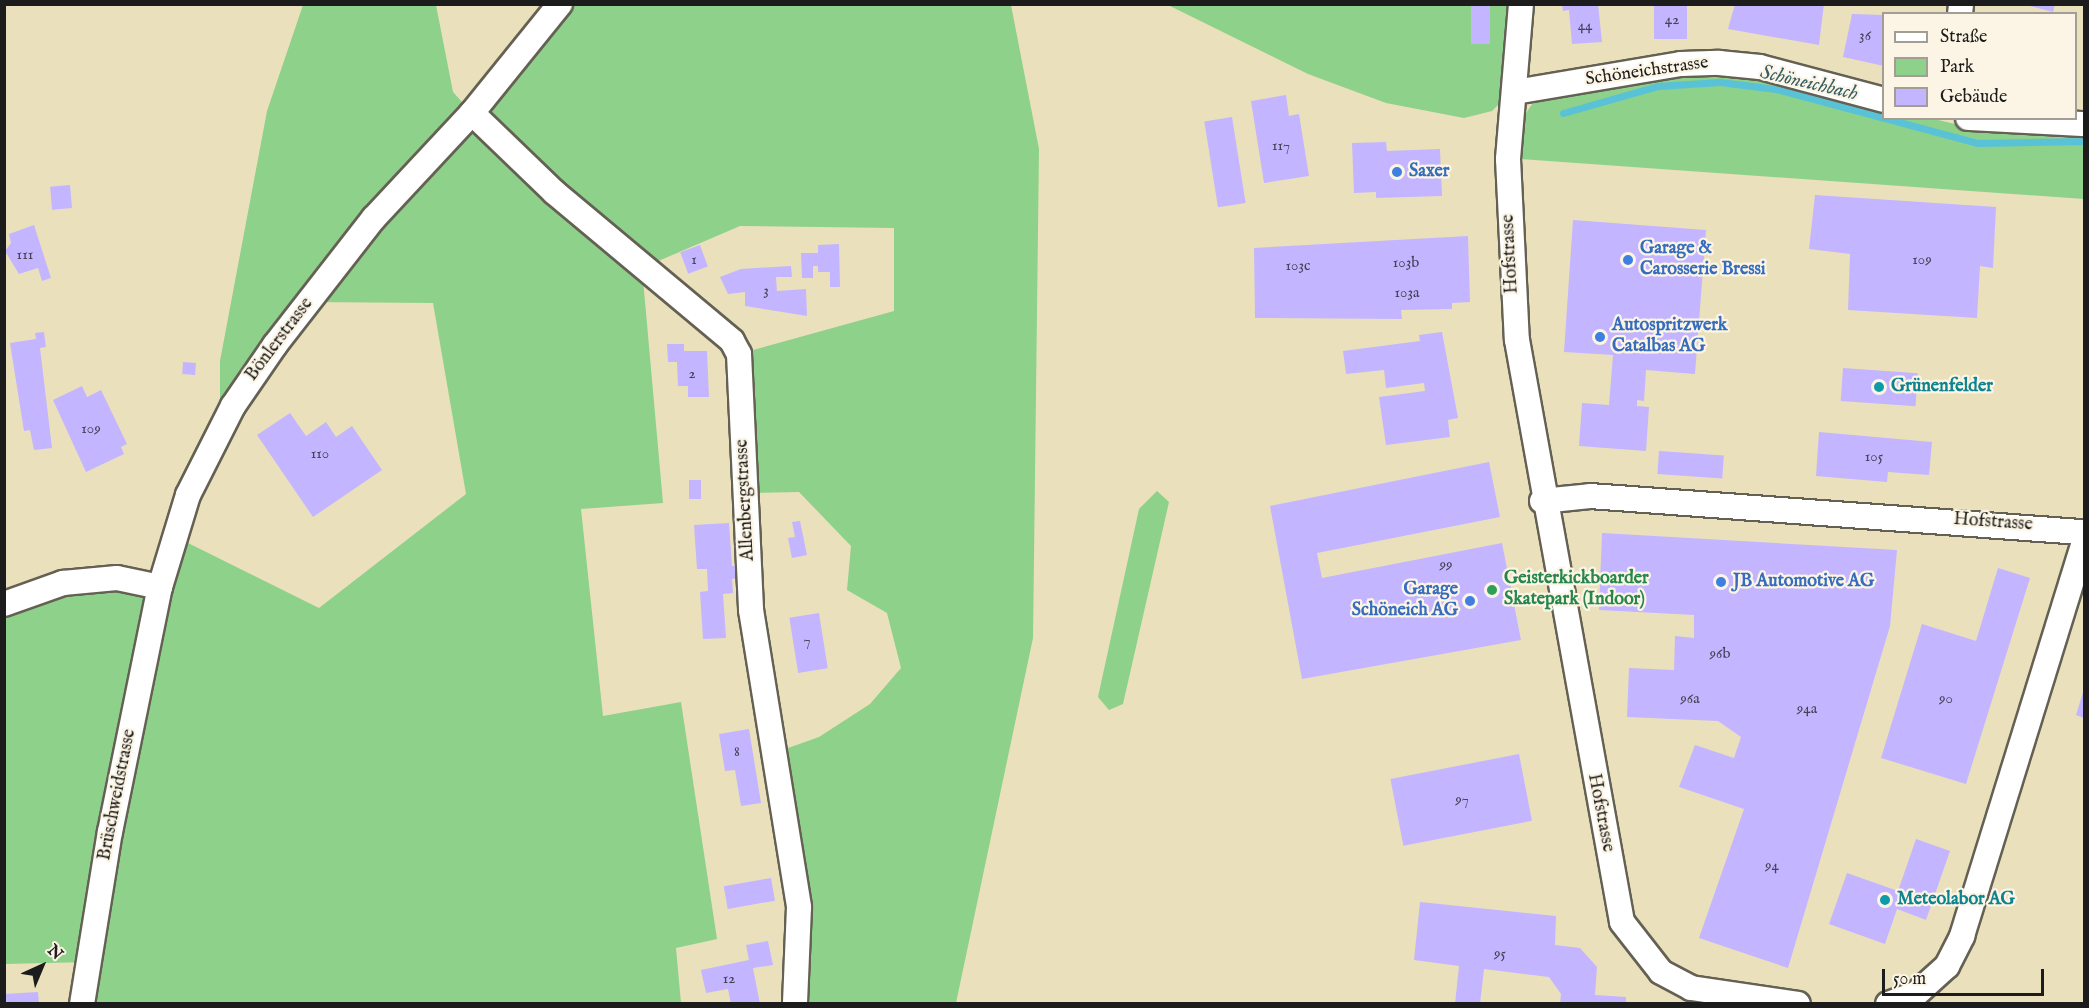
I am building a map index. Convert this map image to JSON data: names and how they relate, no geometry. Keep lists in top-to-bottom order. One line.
{"streets":{"street":["Schöneichstrasse","Hofstrasse","Bönlerstrasse","Allenbergstrasse","Brüschweidstrasse"]},"crossings":[["Schöneichstrasse","Hofstrasse"],["Bönlerstrasse","Allenbergstrasse"],["Bönlerstrasse","Brüschweidstrasse"]],"water":["Schöneichbach"],"places":["Saxer","Garage & Carosserie Bressi","Autospritzwerk Catalbas AG","Grünenfelder","JB Automotive AG","Geisterkickboarder Skatepark (Indoor)","Garage Schöneich AG","Meteolabor AG"],"house_numbers":["42","44","36","117","111","1","109","103b","103c","3","103a","2","109","110","105","99","7","96b","96a","90","94a","8","97","94","95","12"],"legend":["Straße","Park","Gebäude"],"scale_bar":"50 m","north":"top right"}
